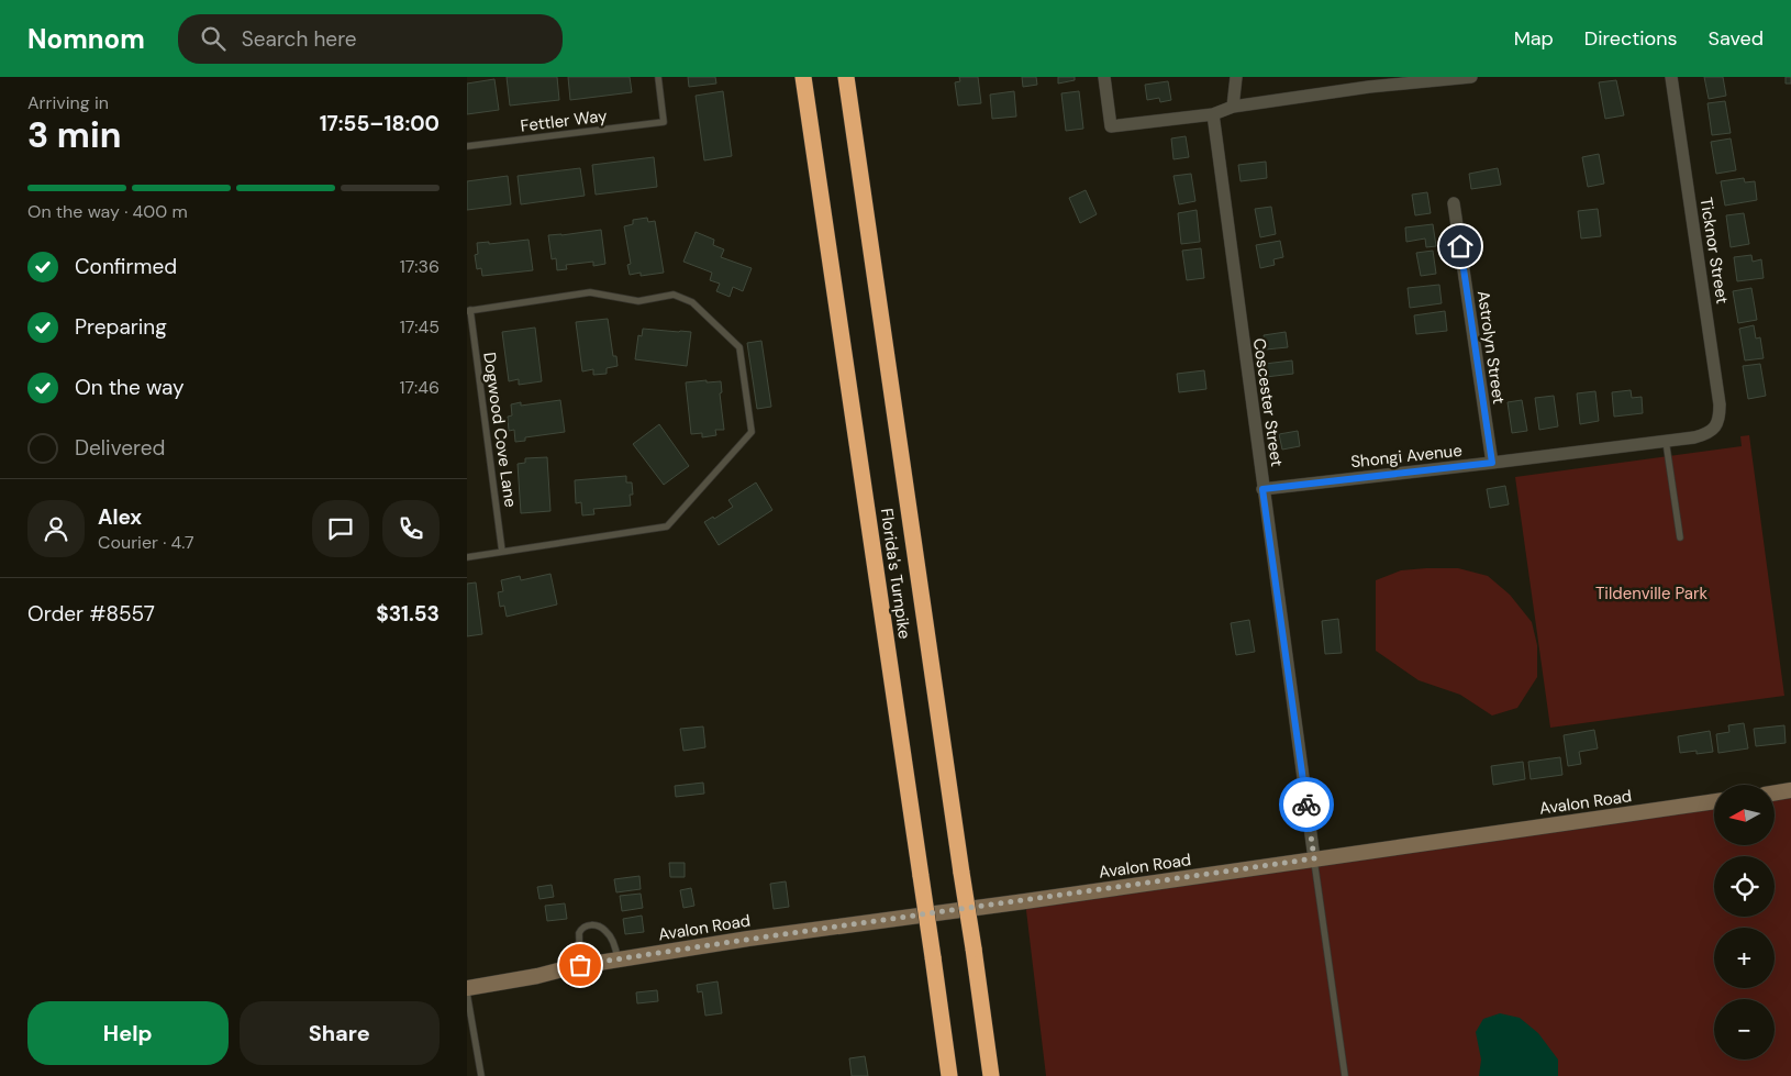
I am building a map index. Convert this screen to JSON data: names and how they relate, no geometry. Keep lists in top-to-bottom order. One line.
{"streets":{"highway":["Florida's Turnpike"],"main road":["Avalon Road"],"street":["Ticknor Street","Astrolyn Street","Coscester Street","Shongi Avenue"],"lane":["Fettler Way","Dogwood Cove Lane"]},"crossings":[["Ticknor Street","Shongi Avenue"],["Astrolyn Street","Shongi Avenue"],["Coscester Street","Shongi Avenue"],["Coscester Street","Avalon Road"]],"parks":["Tildenville Park"],"north":"left","page":{"header":"Nomnom","search":"Search here","nav":["Map","Directions","Saved"],"heading":["3 min","Arriving in","17:55–18:00"],"panel":["Alex","Courier · 4.7","Order #8557","$31.53"],"bar":"On the way · 400 m","list":[["Confirmed","17:36"],["Preparing","17:45"],["On the way","17:46"],"Delivered"],"map_buttons":["+","−"],"buttons":["Help","Share"]}}
